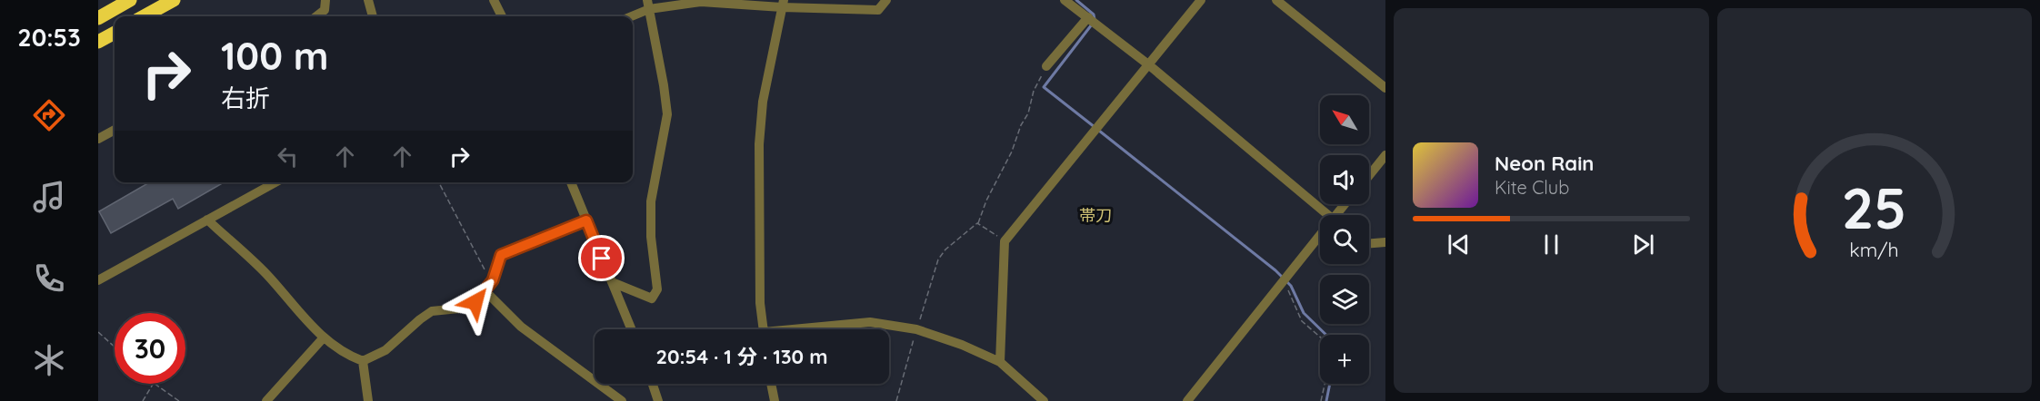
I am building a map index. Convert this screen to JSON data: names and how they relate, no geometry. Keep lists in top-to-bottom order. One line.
{"districts":["帯刀"],"north":"top left","page":{"tabs":"20:53","turn":["100 m","右折"],"map_buttons":"+","song":["Neon Rain","Kite Club"],"limit":"30","trip":"20:54 · 1 分 · 130 m","gauge":["25","km/h"]}}
